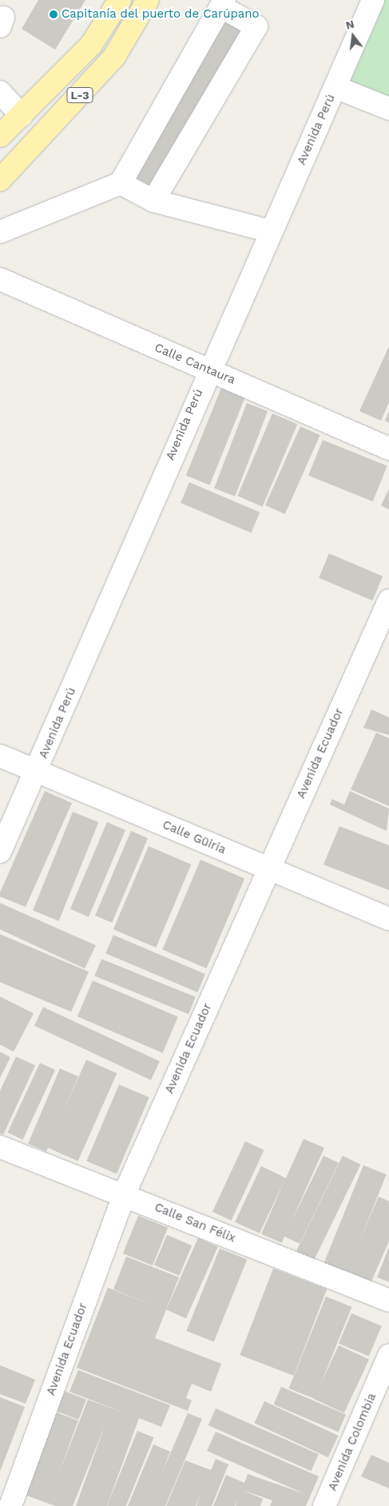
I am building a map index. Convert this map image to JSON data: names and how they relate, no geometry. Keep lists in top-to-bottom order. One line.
{"streets":{"main road":["L-3"],"street":["Avenida Perú","Calle Cantaura","Avenida Ecuador","Calle Güiria","Calle San Félix","Avenida Colombia"]},"crossings":[["Avenida Perú","Calle Cantaura"],["Avenida Perú","Calle Güiria"],["Avenida Ecuador","Calle Güiria"],["Avenida Ecuador","Calle San Félix"]],"places":["Capitanía del puerto de Carúpano"],"north":"top"}
